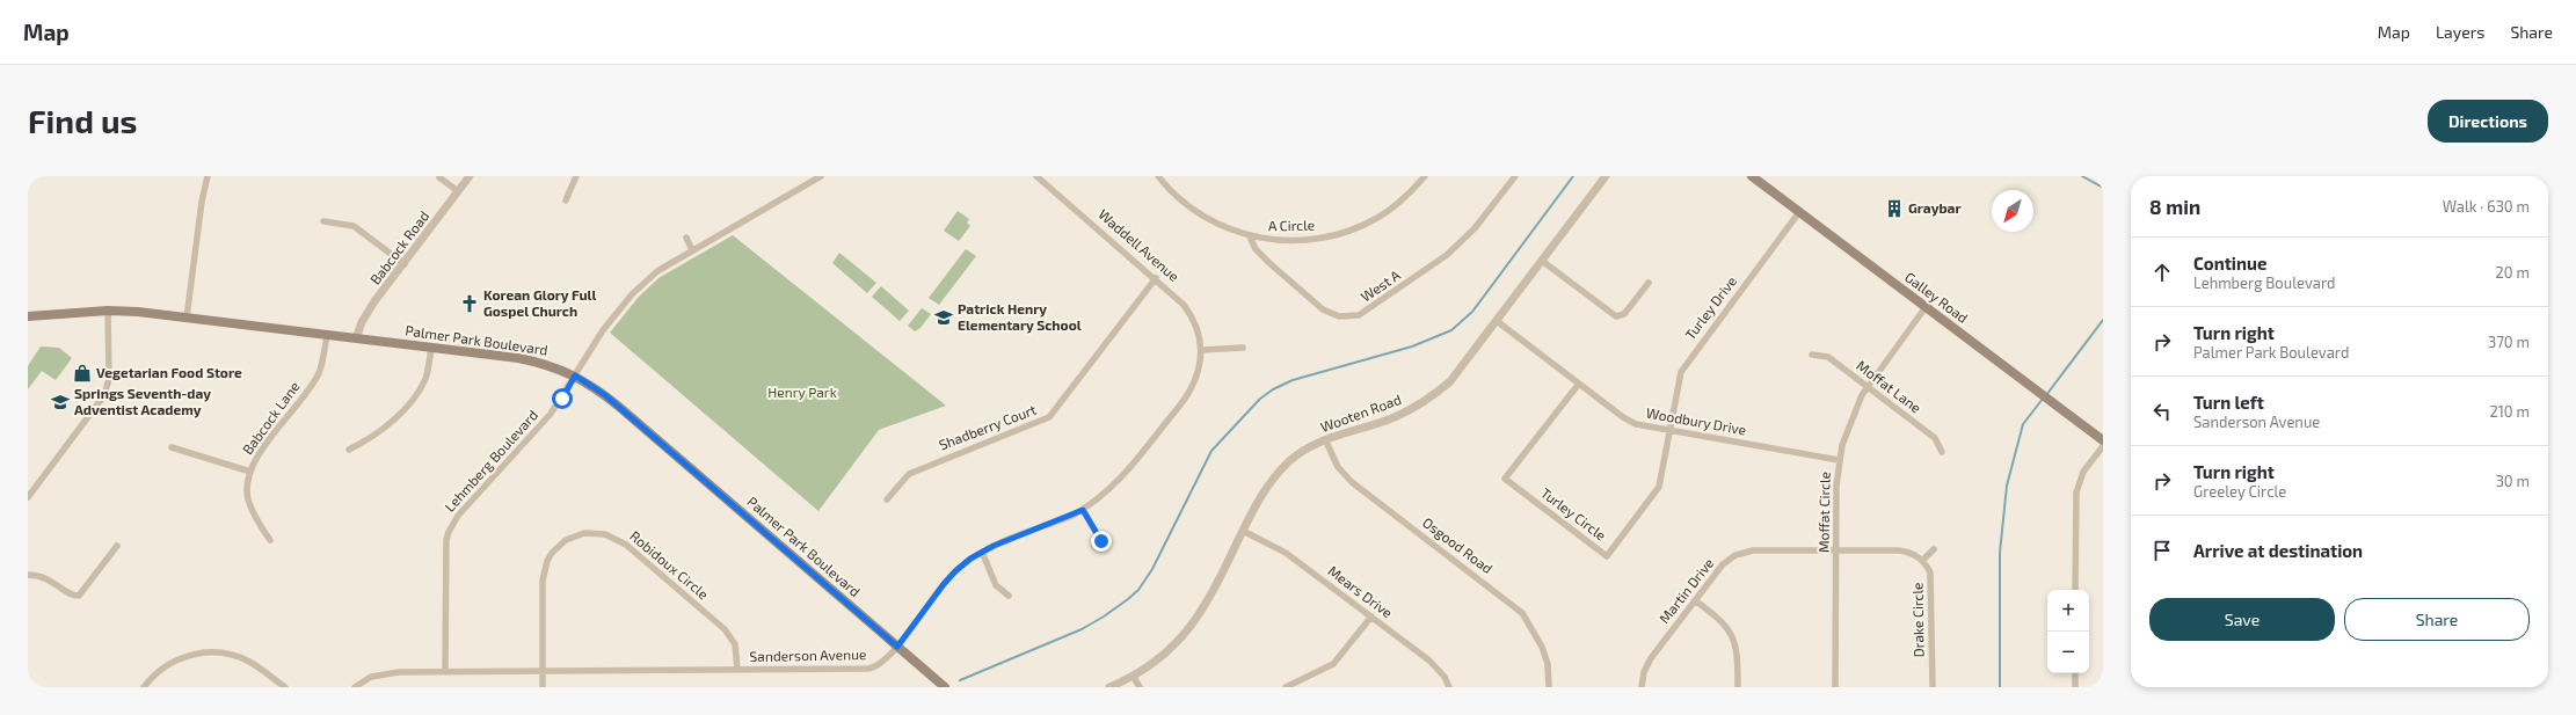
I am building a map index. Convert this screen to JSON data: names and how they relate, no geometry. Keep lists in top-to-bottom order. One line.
{"streets":{"main road":["Galley Road","Palmer Park Boulevard"],"street":["A Circle","Waddell Avenue","Babcock Road","West A","Turley Drive","Moffat Lane","Wooten Road","Babcock Lane","Woodbury Drive","Shadberry Court","Lehmberg Boulevard","Moffat Circle","Turley Circle","Osgood Road","Robidoux Circle","Martin Drive","Mears Drive","Drake Circle","Sanderson Avenue"]},"crossings":[["A Circle","West A"],["Waddell Avenue","Shadberry Court"],["Waddell Avenue","Sanderson Avenue"],["Babcock Road","Palmer Park Boulevard"],["Galley Road","Turley Drive"],["Galley Road","Moffat Circle"],["Turley Drive","Woodbury Drive"],["Turley Drive","Turley Circle"],["Palmer Park Boulevard","Babcock Lane"],["Palmer Park Boulevard","Lehmberg Boulevard"],["Palmer Park Boulevard","Sanderson Avenue"],["Moffat Lane","Moffat Circle"],["Wooten Road","Woodbury Drive"],["Wooten Road","Osgood Road"],["Wooten Road","Mears Drive"],["Woodbury Drive","Moffat Circle"],["Woodbury Drive","Turley Circle"],["Lehmberg Boulevard","Sanderson Avenue"],["Moffat Circle","Martin Drive"],["Robidoux Circle","Sanderson Avenue"]],"parks":["Henry Park"],"places":{"building":["Graybar"],"church":["Korean Glory Full Gospel Church"],"school or university":["Patrick Henry Elementary School","Springs Seventh-day Adventist Academy"],"shop":["Vegetarian Food Store"]},"north":"bottom left","page":{"header":"Map","nav":["Map","Layers","Share"],"buttons":["Directions",["Save","Share"]],"title":"Find us","heading":["8 min","Walk · 630 m"],"list":[["Continue","Lehmberg Boulevard","20 m"],["Turn right","Palmer Park Boulevard","370 m"],["Turn left","Sanderson Avenue","210 m"],["Turn right","Greeley Circle","30 m"],"Arrive at destination"],"map_buttons":["+","−"]}}
